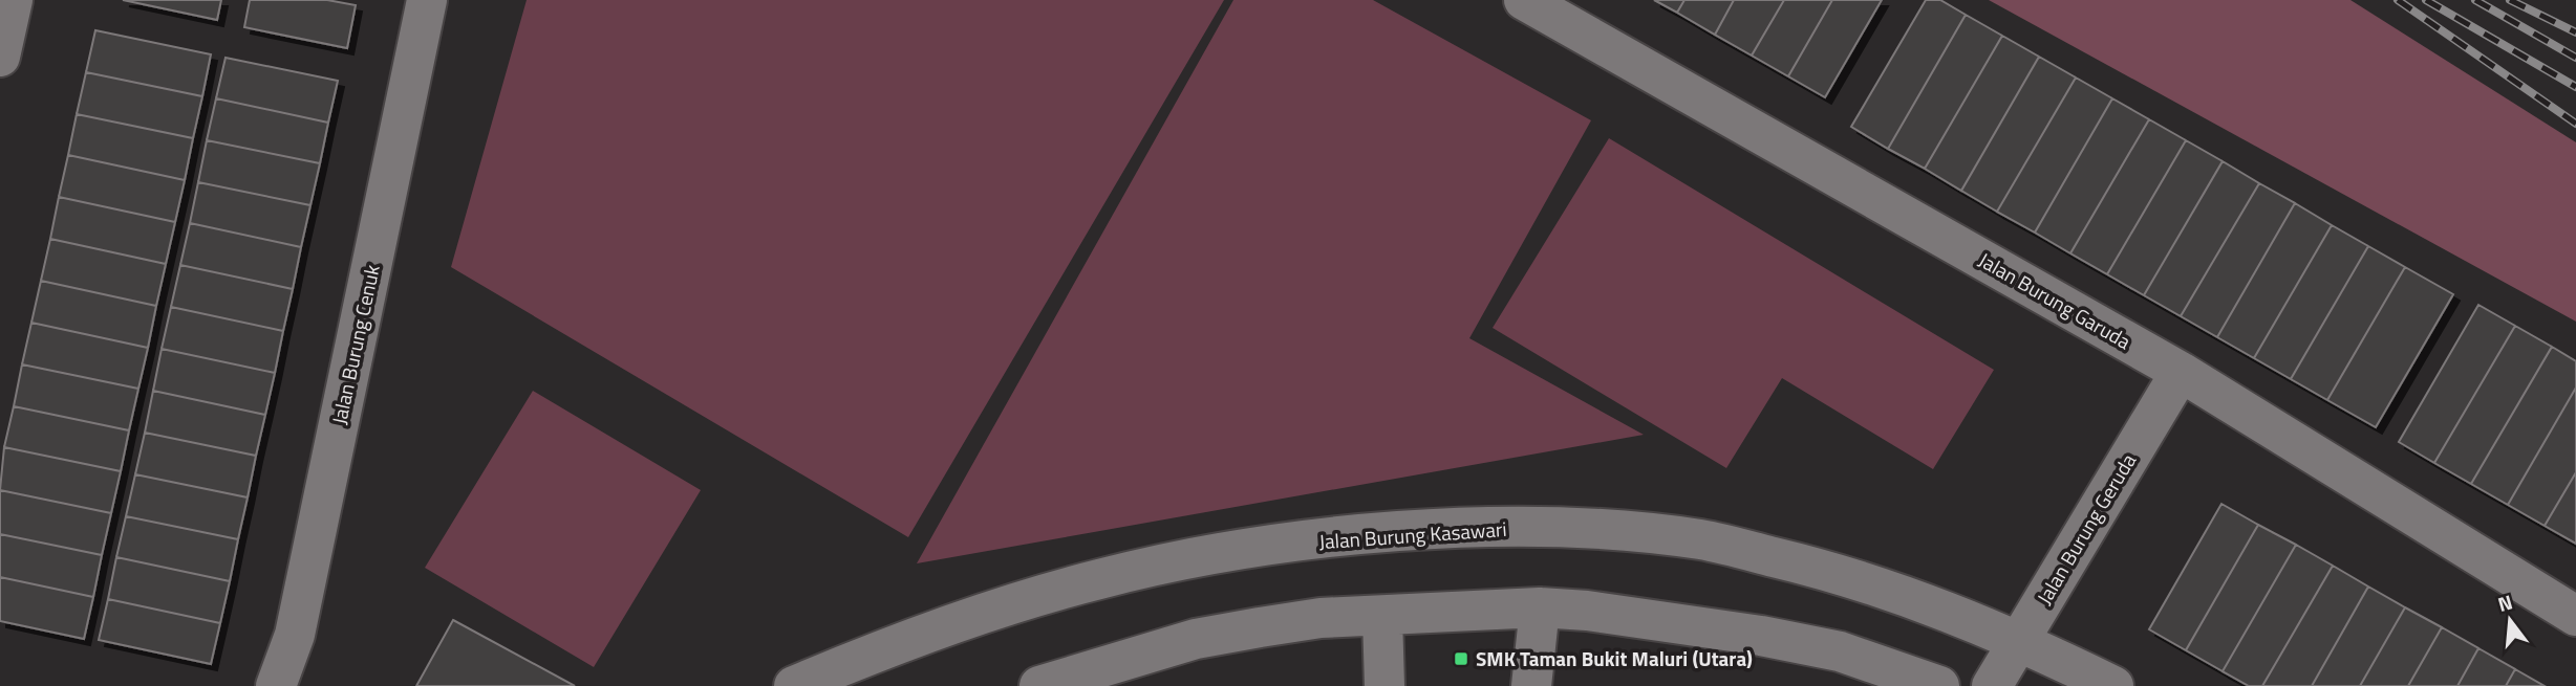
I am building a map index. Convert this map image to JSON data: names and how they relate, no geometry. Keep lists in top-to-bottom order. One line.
{"streets":{"street":["Jalan Burung Garuda","Jalan Burung Cenuk","Jalan Burung Geruda","Jalan Burung Kasawari"]},"crossings":[["Jalan Burung Garuda","Jalan Burung Geruda"],["Jalan Burung Geruda","Jalan Burung Kasawari"]],"places":{"transit":["SMK Taman Bukit Maluri (Utara)"]},"north":"top"}
